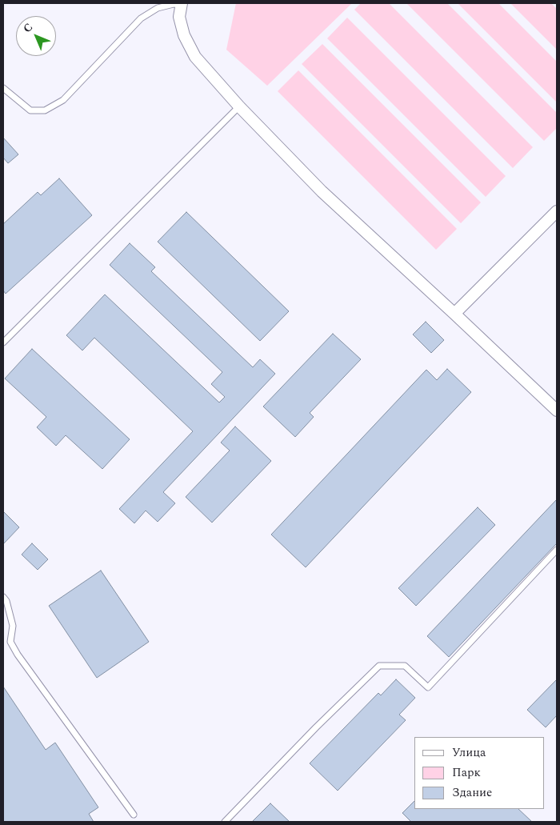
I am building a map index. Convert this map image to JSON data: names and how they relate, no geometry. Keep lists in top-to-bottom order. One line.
{"legend":["Улица","Парк","Здание"],"north":"top left"}
